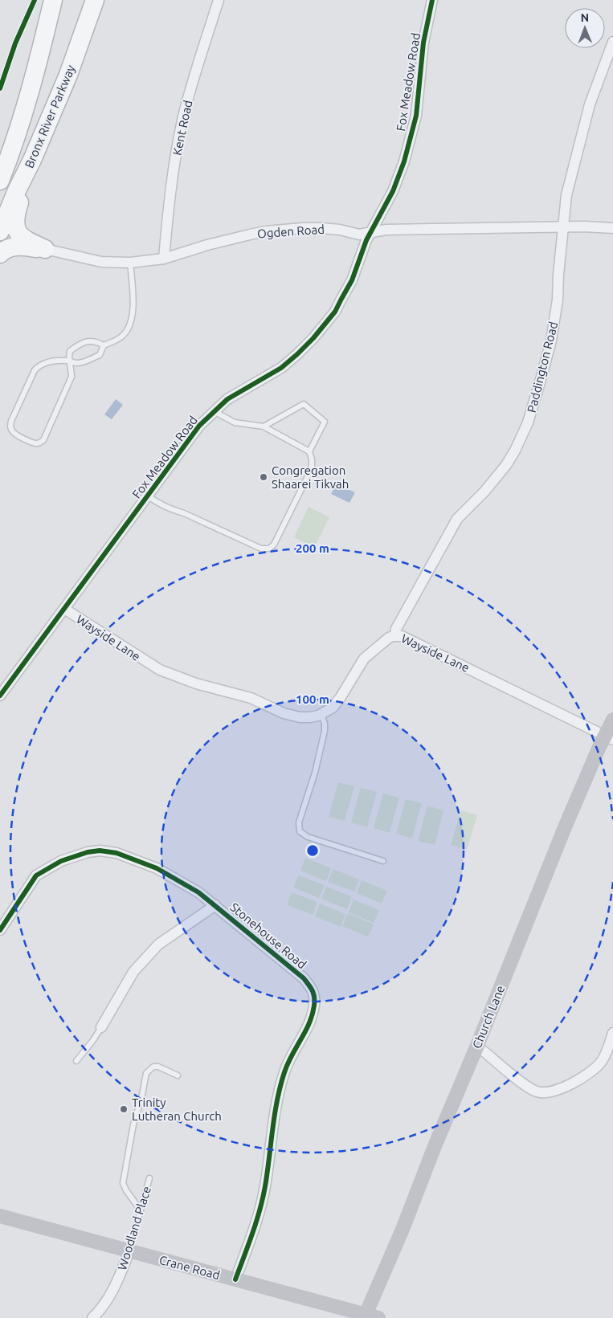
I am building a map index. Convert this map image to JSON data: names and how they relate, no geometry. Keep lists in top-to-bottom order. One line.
{"streets":{"highway":["Bronx River Parkway"],"street":["Fox Meadow Road","Kent Road","Ogden Road","Paddington Road","Wayside Lane","Stonehouse Road","Church Lane","Woodland Place","Crane Road"]},"crossings":[["Fox Meadow Road","Ogden Road"],["Fox Meadow Road","Wayside Lane"],["Kent Road","Ogden Road"],["Ogden Road","Paddington Road"],["Paddington Road","Wayside Lane"],["Wayside Lane","Church Lane"],["Stonehouse Road","Crane Road"],["Church Lane","Crane Road"],["Woodland Place","Crane Road"]],"places":["Congregation Shaarei Tikvah","Trinity Lutheran Church"],"north":"top","rings":["200 m","100 m"]}
